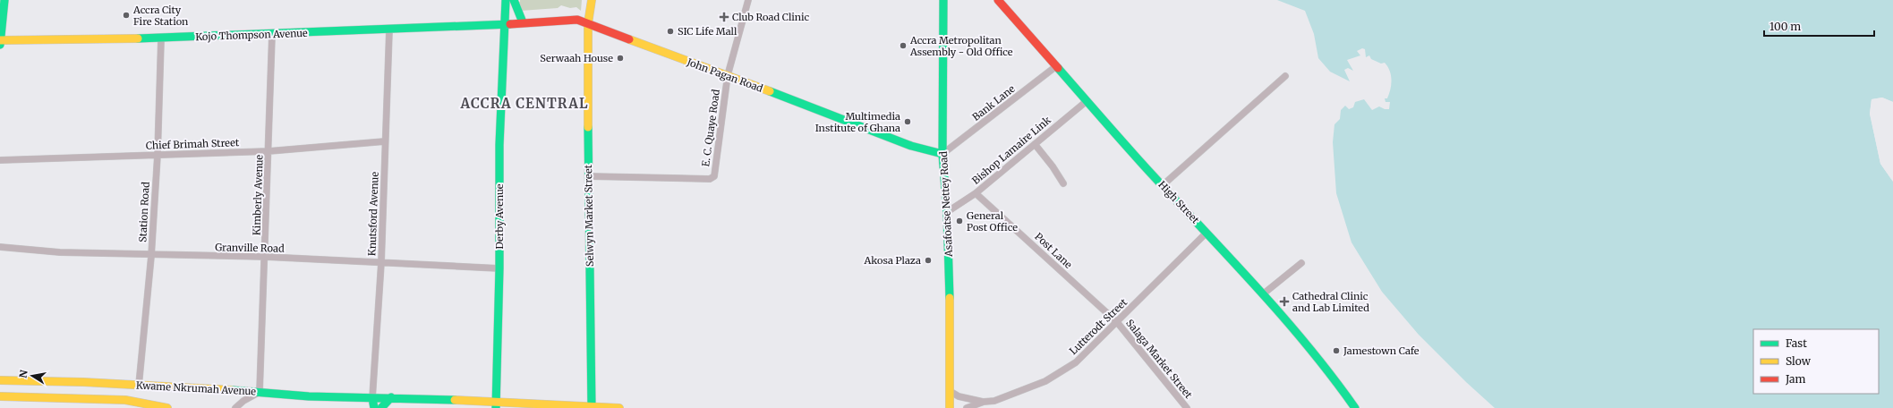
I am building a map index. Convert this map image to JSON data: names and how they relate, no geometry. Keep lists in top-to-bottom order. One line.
{"streets":{"main road":["Kojo Thompson Avenue","John Pagan Road","High Street","Asafoatse Nettey Road","Selwyn Market Street","Derby Avenue","Kwame Nkrumah Avenue"],"street":["Bank Lane","E. C. Quaye Road","Chief Brimah Street","Bishop Lamaire Link","Kimberly Avenue","Station Road","Knutsford Avenue","Granville Road","Post Lane","Lutterodt Street","Salaga Market Street"]},"crossings":[["Kojo Thompson Avenue","John Pagan Road"],["Kojo Thompson Avenue","Kimberly Avenue"],["Kojo Thompson Avenue","Station Road"],["Kojo Thompson Avenue","Knutsford Avenue"],["Kojo Thompson Avenue","Derby Avenue"],["John Pagan Road","Bank Lane"],["John Pagan Road","E. C. Quaye Road"],["John Pagan Road","Asafoatse Nettey Road"],["John Pagan Road","Selwyn Market Street"],["John Pagan Road","Derby Avenue"],["Bank Lane","High Street"],["Bank Lane","Asafoatse Nettey Road"],["E. C. Quaye Road","Selwyn Market Street"],["Chief Brimah Street","Kimberly Avenue"],["Chief Brimah Street","Station Road"],["Chief Brimah Street","Knutsford Avenue"],["Bishop Lamaire Link","High Street"],["Bishop Lamaire Link","Asafoatse Nettey Road"],["Bishop Lamaire Link","Post Lane"],["Kimberly Avenue","Granville Road"],["Kimberly Avenue","Kwame Nkrumah Avenue"],["High Street","Lutterodt Street"],["Station Road","Granville Road"],["Station Road","Kwame Nkrumah Avenue"],["Knutsford Avenue","Granville Road"],["Knutsford Avenue","Kwame Nkrumah Avenue"],["Selwyn Market Street","Kwame Nkrumah Avenue"],["Derby Avenue","Granville Road"],["Derby Avenue","Kwame Nkrumah Avenue"],["Post Lane","Lutterodt Street"],["Post Lane","Salaga Market Street"],["Lutterodt Street","Salaga Market Street"]],"districts":["ACCRA CENTRAL"],"places":{"other":["Accra City Fire Station","SIC Life Mall","Accra Metropolitan Assembly - Old Office","Serwaah House","Multimedia Institute of Ghana","General Post Office","Akosa Plaza","Jamestown Cafe"],"health":["Club Road Clinic","Cathedral Clinic and Lab Limited"]},"legend":["Fast","Slow","Jam"],"scale_bar":"100 m","north":"left"}
